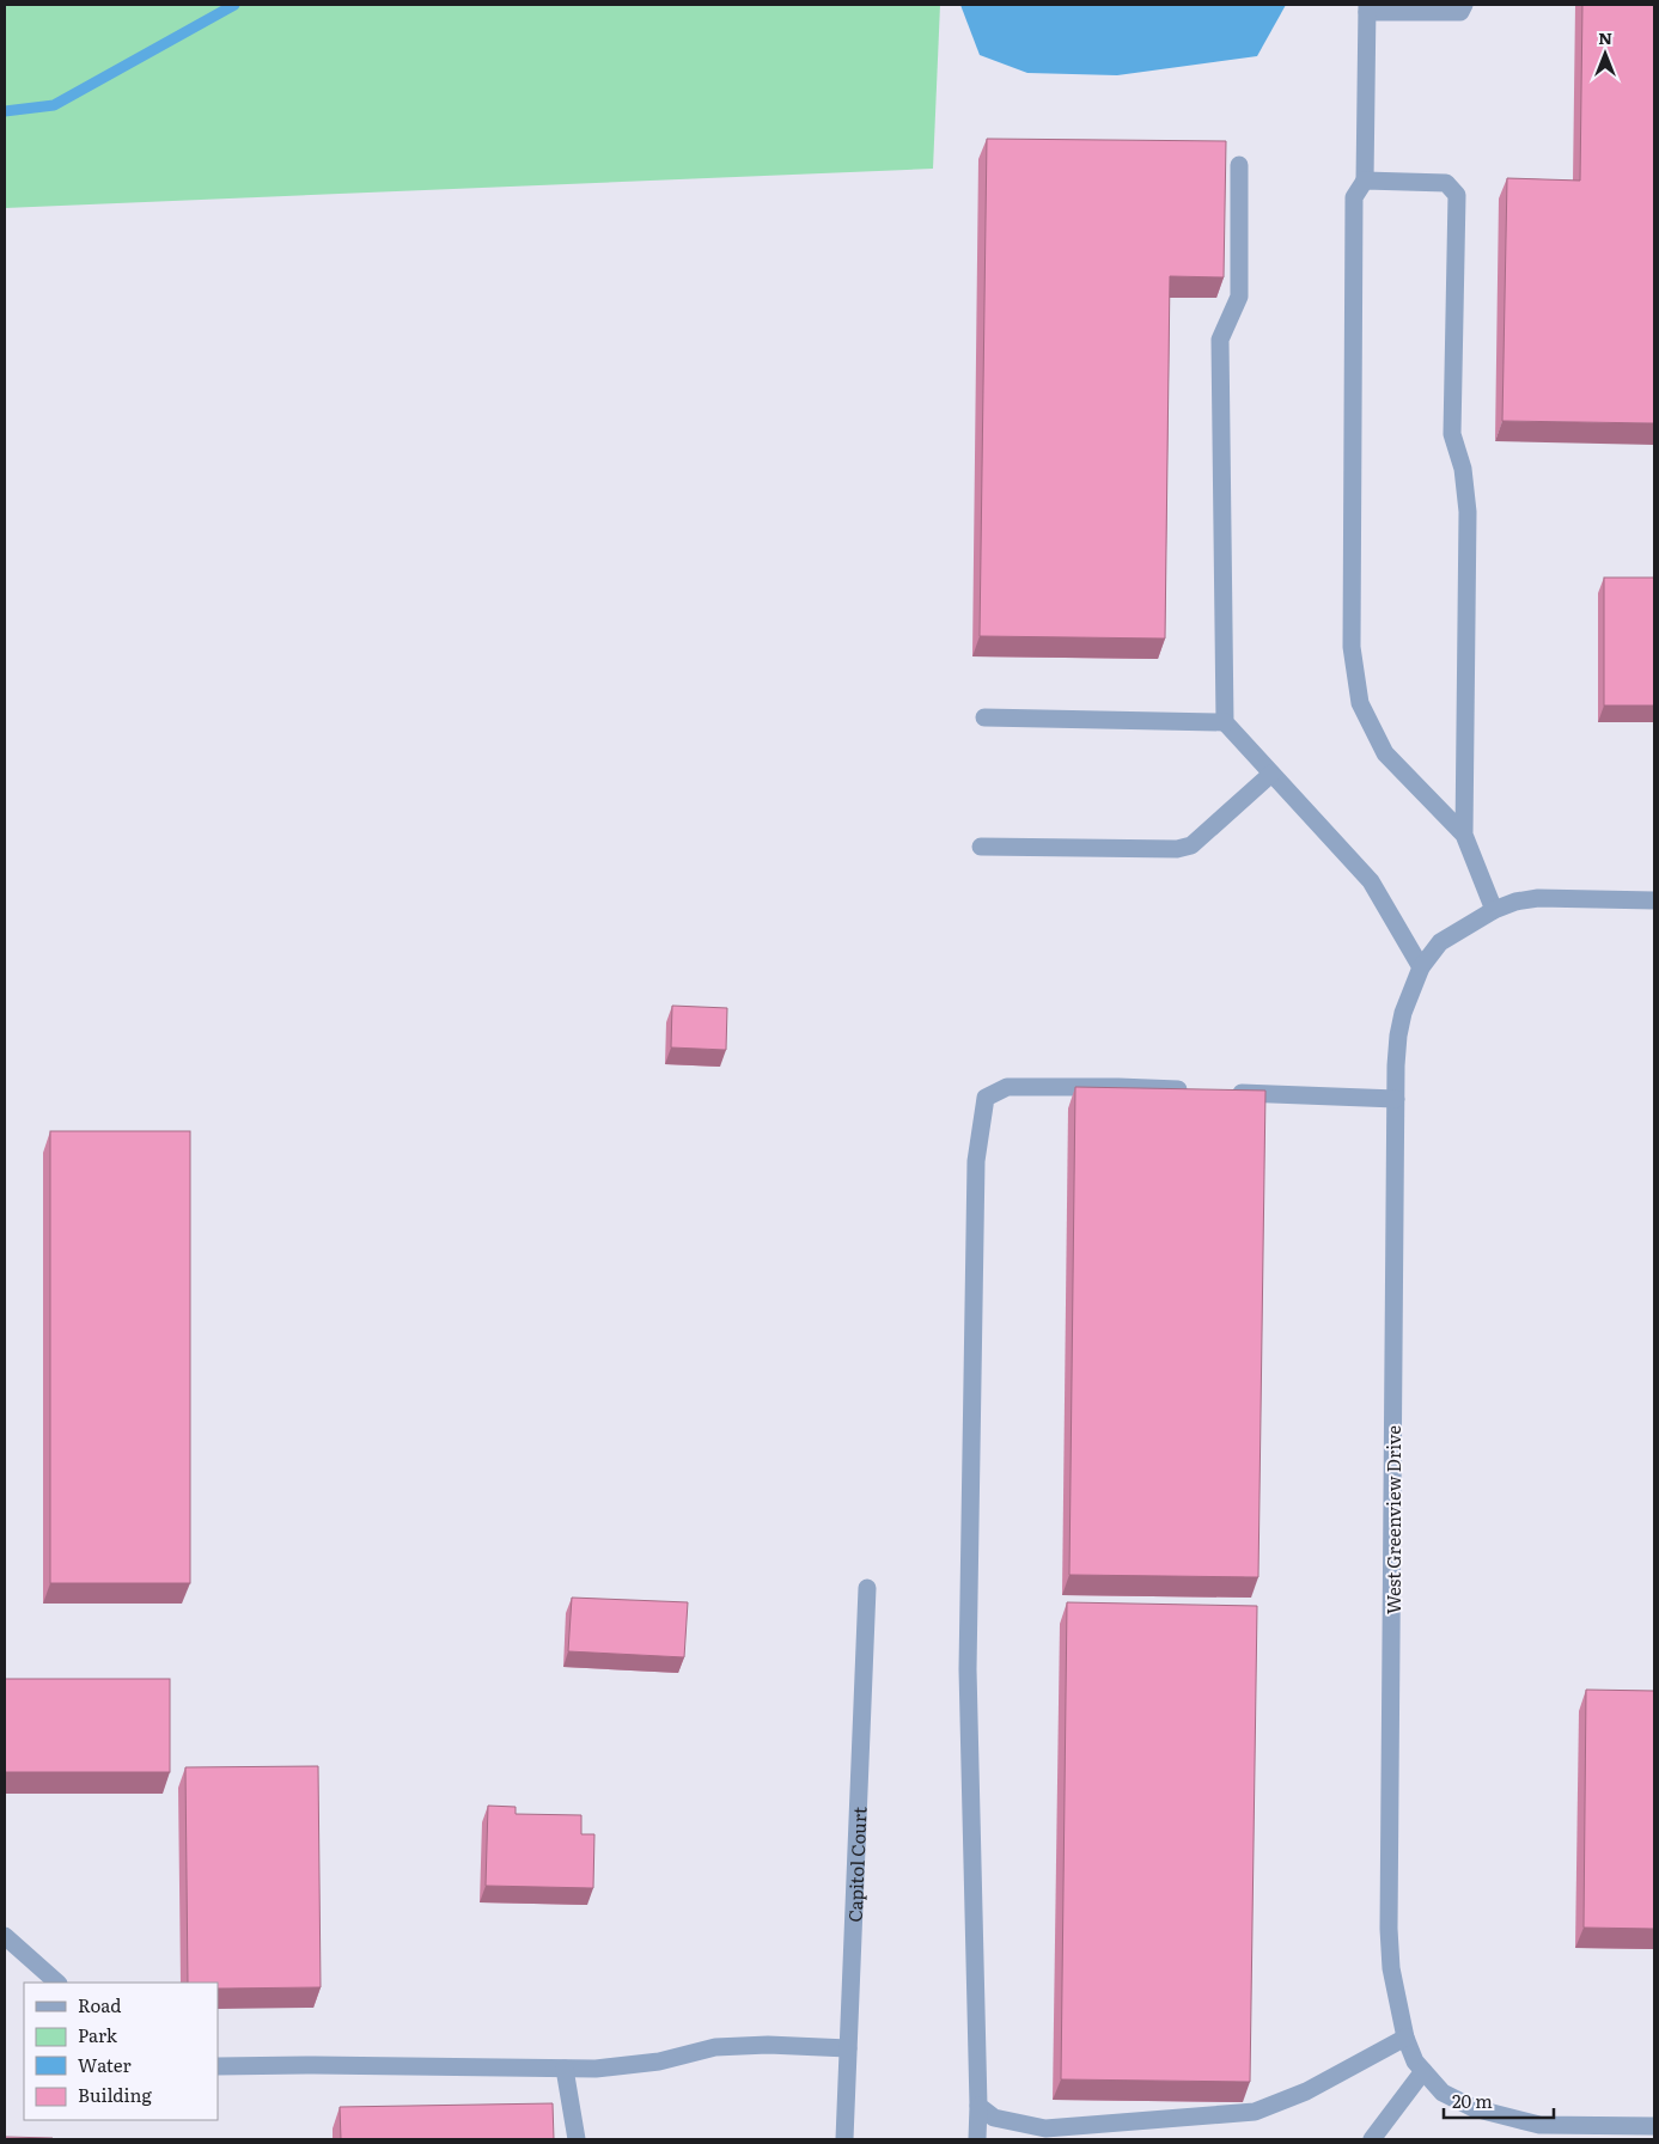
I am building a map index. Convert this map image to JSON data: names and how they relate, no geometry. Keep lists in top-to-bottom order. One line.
{"streets":{"street":["West Greenview Drive","Capitol Court"]},"legend":["Road","Park","Water","Building"],"scale_bar":"20 m","north":"top"}
